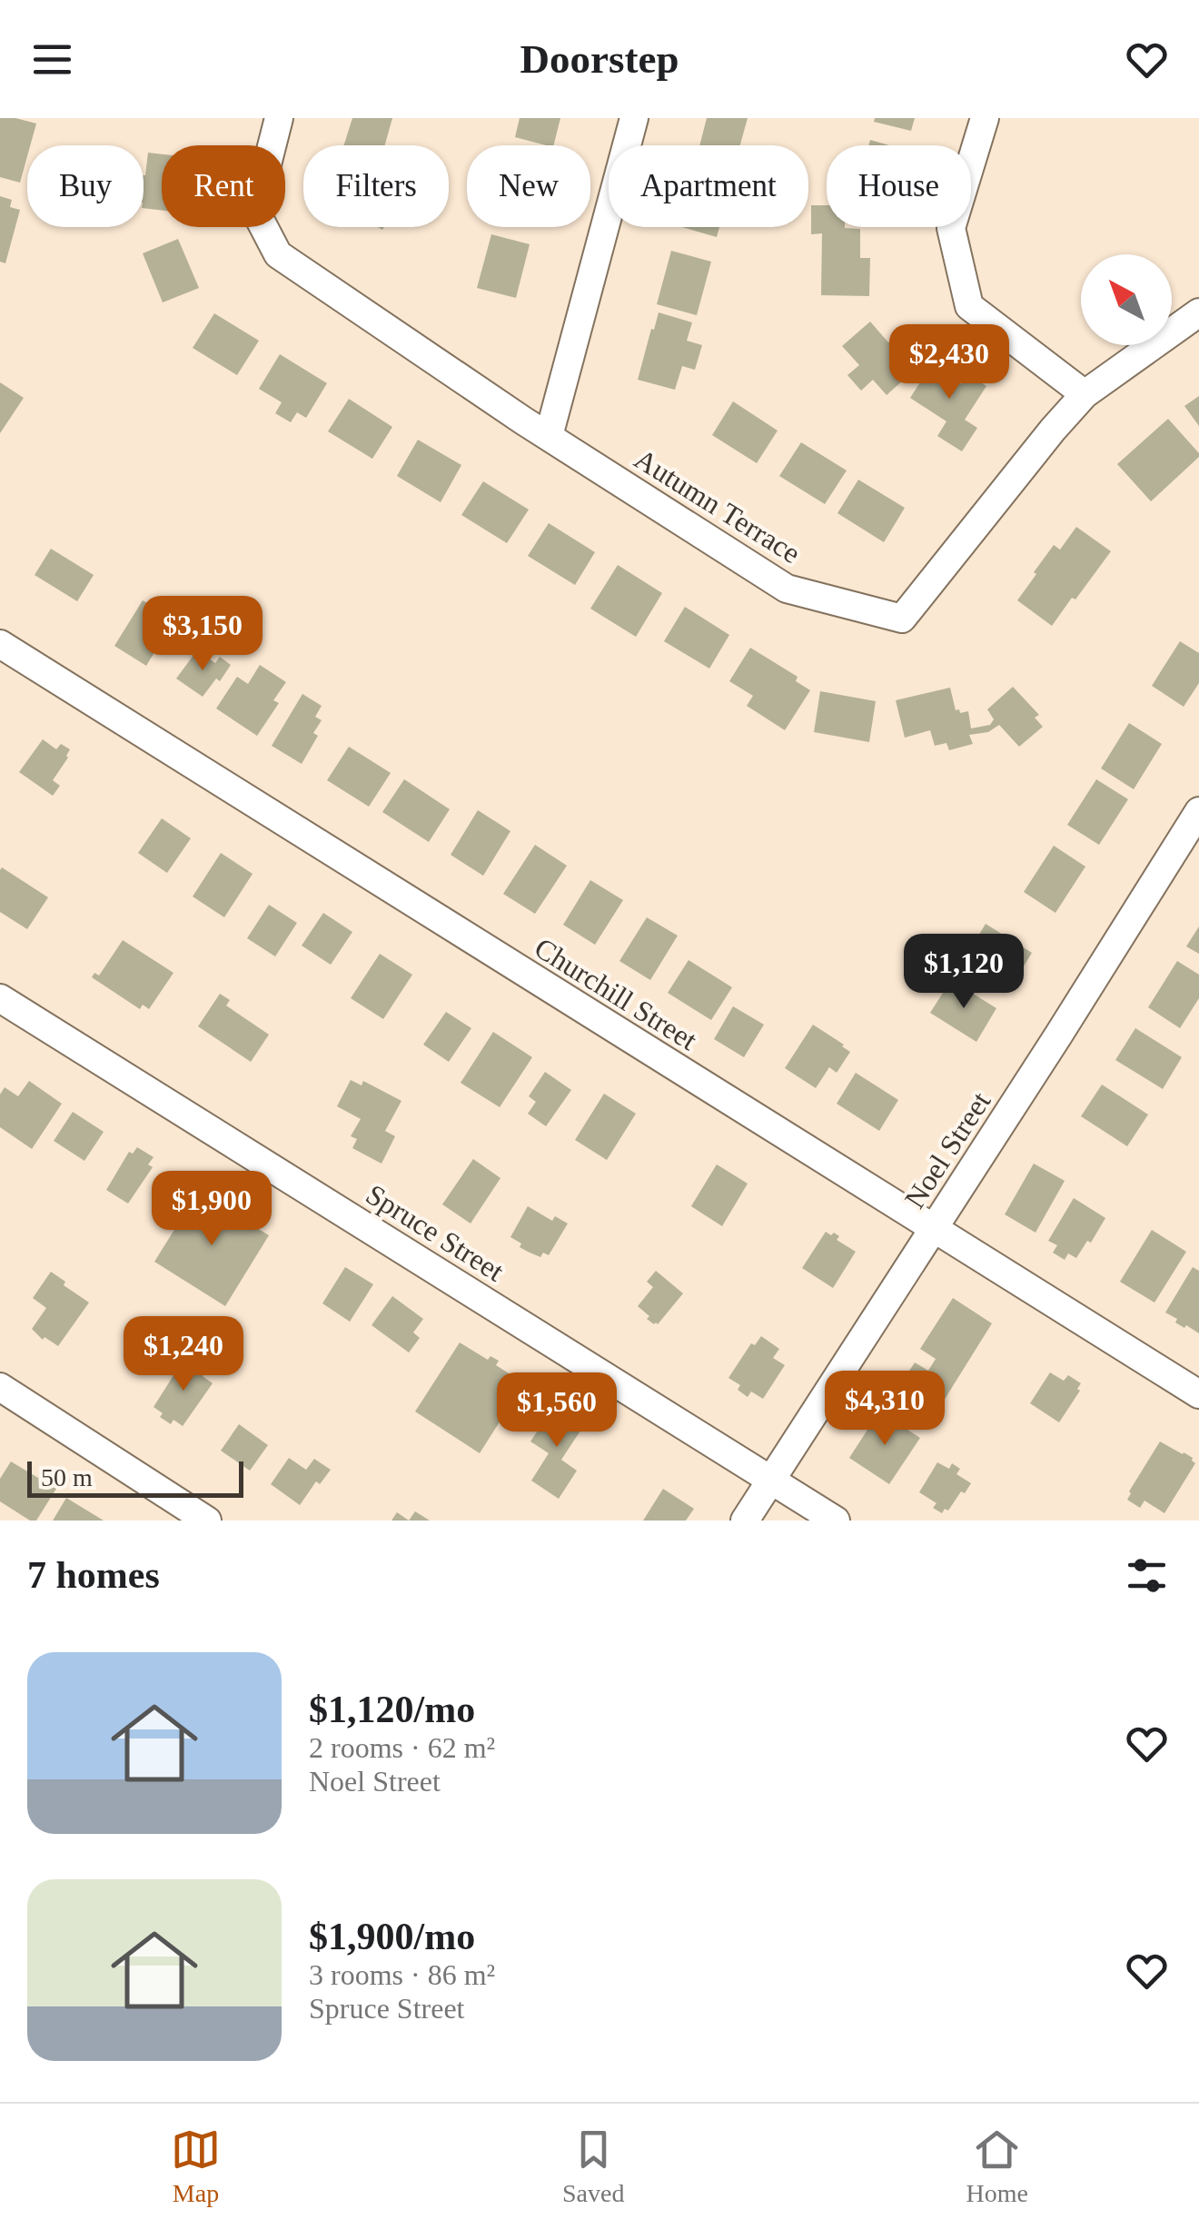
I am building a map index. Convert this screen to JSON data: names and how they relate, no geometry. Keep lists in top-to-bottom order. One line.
{"streets":{"street":["Autumn Terrace","Churchill Street","Noel Street","Spruce Street"]},"crossings":[["Churchill Street","Noel Street"],["Noel Street","Spruce Street"]],"scale_bar":"50 m","north":"top left","page":{"header":"Doorstep","chip":["Buy","Rent","Filters","New","Apartment","House"],"price":["$2,430","$3,150","$1,120","$1,900","$1,240","$4,310","$1,560"],"scale":"50 m","heading":"7 homes","list":[{"name":"$1,120/mo","note":"2 rooms · 62 m² · Noel Street"},{"name":"$1,900/mo","note":"3 rooms · 86 m² · Spruce Street"}],"tabs":["Map","Saved","Home"]}}
